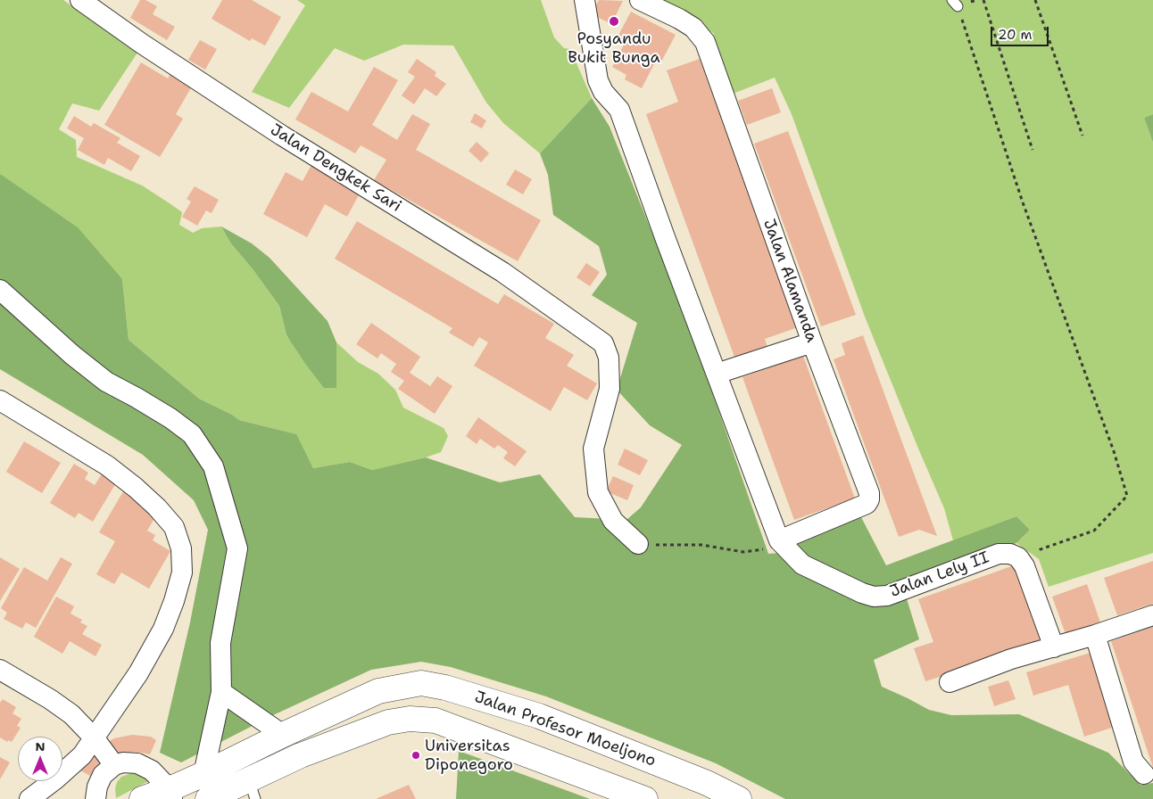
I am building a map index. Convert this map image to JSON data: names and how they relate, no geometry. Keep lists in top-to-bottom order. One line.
{"streets":{"street":["Jalan Dengkek Sari","Jalan Alamanda","Jalan Lely II","Jalan Profesor Moeljono"]},"crossings":[["Jalan Alamanda","Jalan Lely II"]],"places":["Posyandu Bukit Bunga","Universitas Diponegoro"],"scale_bar":"20 m","north":"top"}
